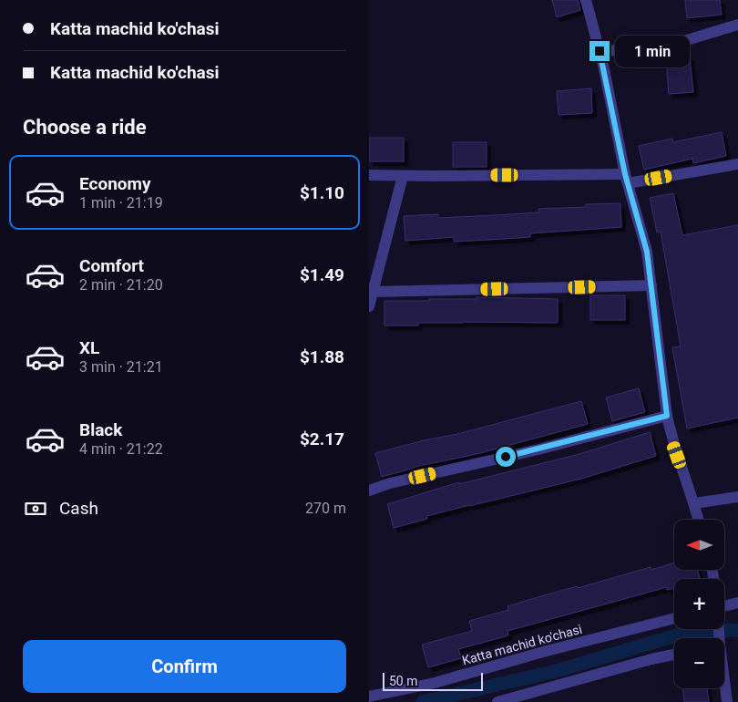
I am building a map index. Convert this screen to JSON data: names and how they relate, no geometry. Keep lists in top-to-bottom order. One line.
{"streets":{"street":["Katta machid ko'chasi"]},"scale_bar":"50 m","north":"left","page":{"banner":["Katta machid ko'chasi","Katta machid ko'chasi"],"bubble":"1 min","heading":"Choose a ride","list":[{"name":"Economy","note":"1 min · 21:19","value":"$1.10"},{"name":"Comfort","note":"2 min · 21:20","value":"$1.49"},{"name":"XL","note":"3 min · 21:21","value":"$1.88"},{"name":"Black","note":"4 min · 21:22","value":"$2.17"}],"pay":["Cash","270 m"],"map_buttons":["+","−"],"buttons":"Confirm","scale":"50 m"}}
